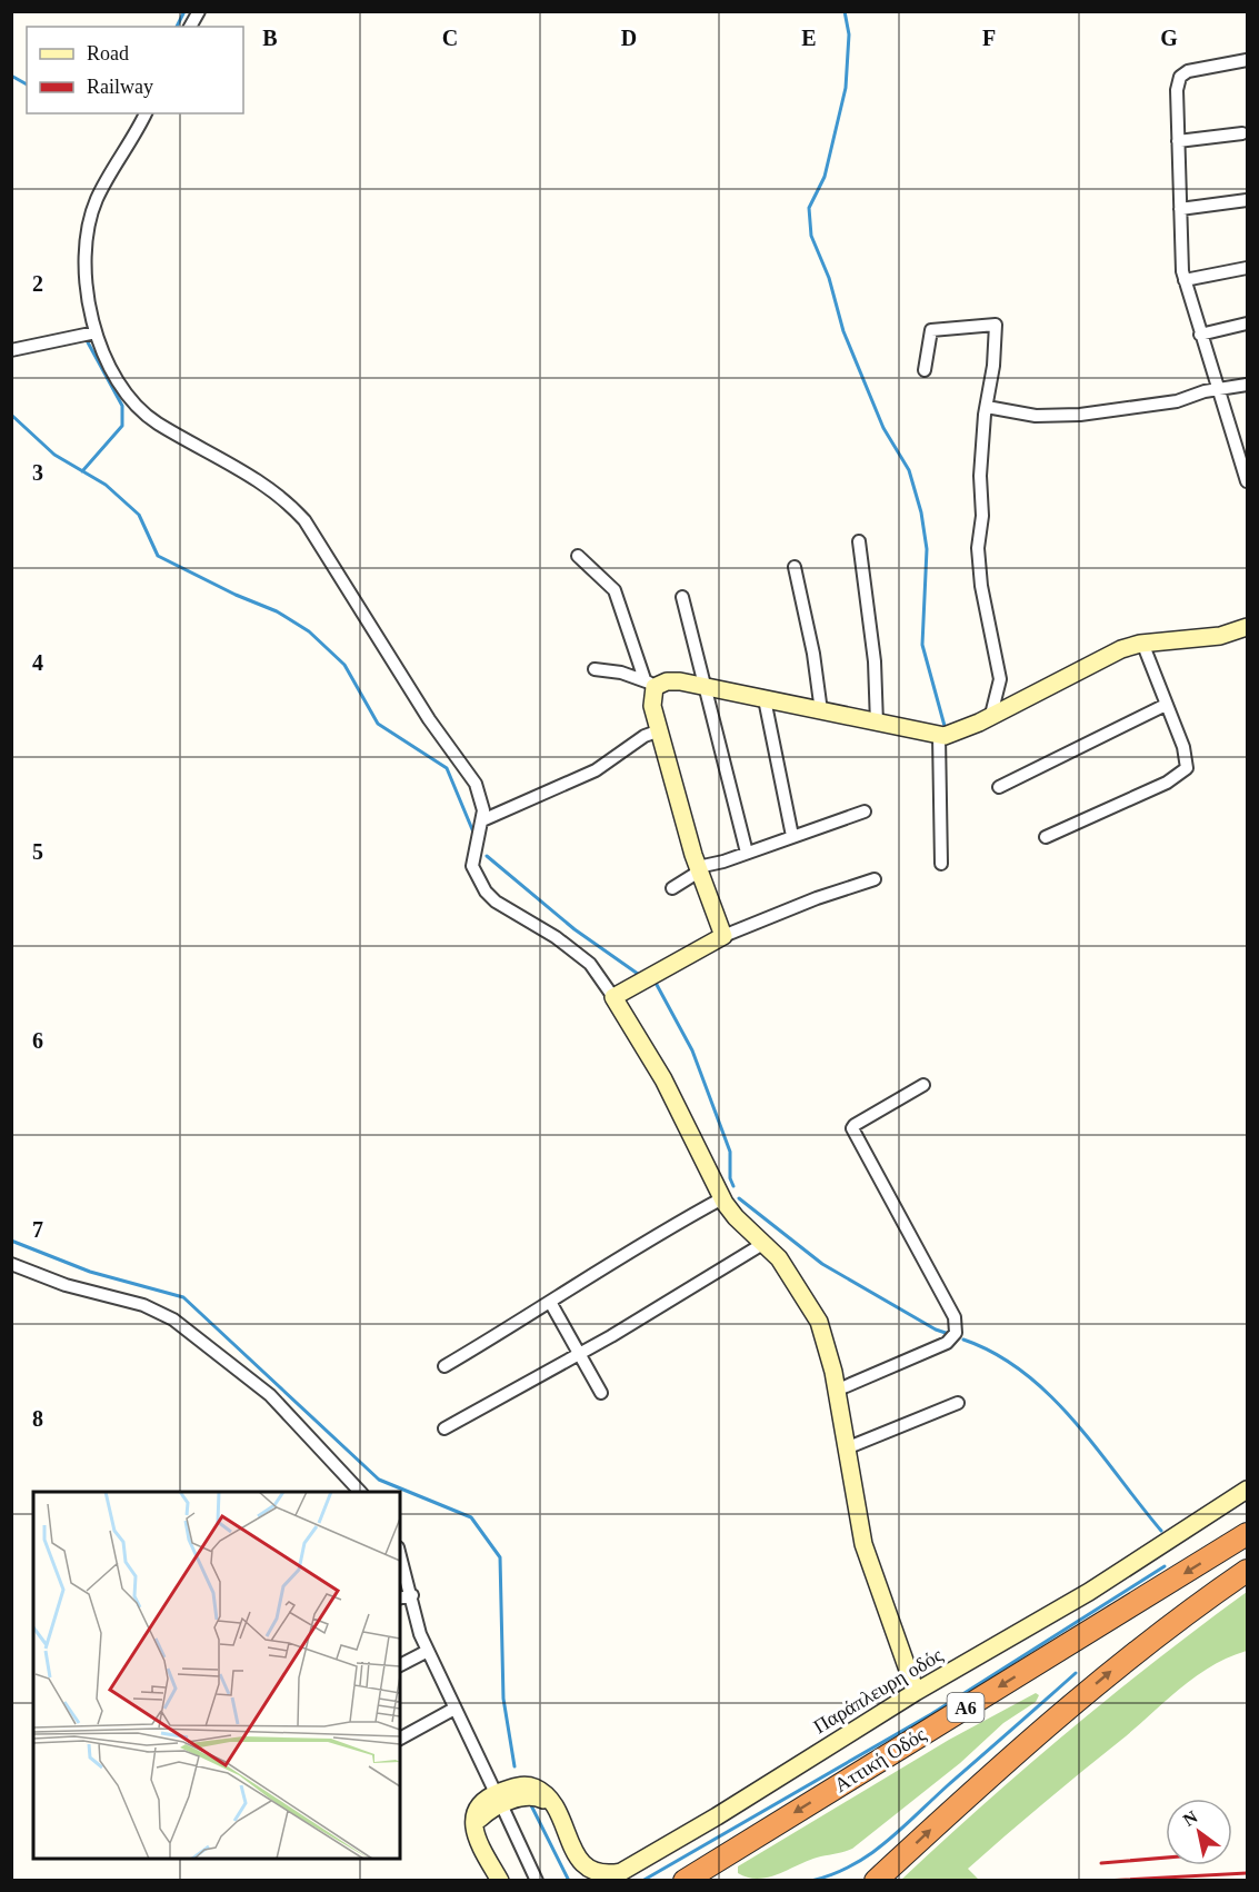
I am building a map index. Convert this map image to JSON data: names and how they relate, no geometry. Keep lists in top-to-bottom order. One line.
{"streets":{"highway":["Α6","Αττική Οδός"],"street":["Παράπλευρη οδός"]},"legend":["Road","Railway"],"north":"top left","grid":{"columns":["B","C","D","E","F","G"],"rows":["2","3","4","5","6","7","8"]}}
